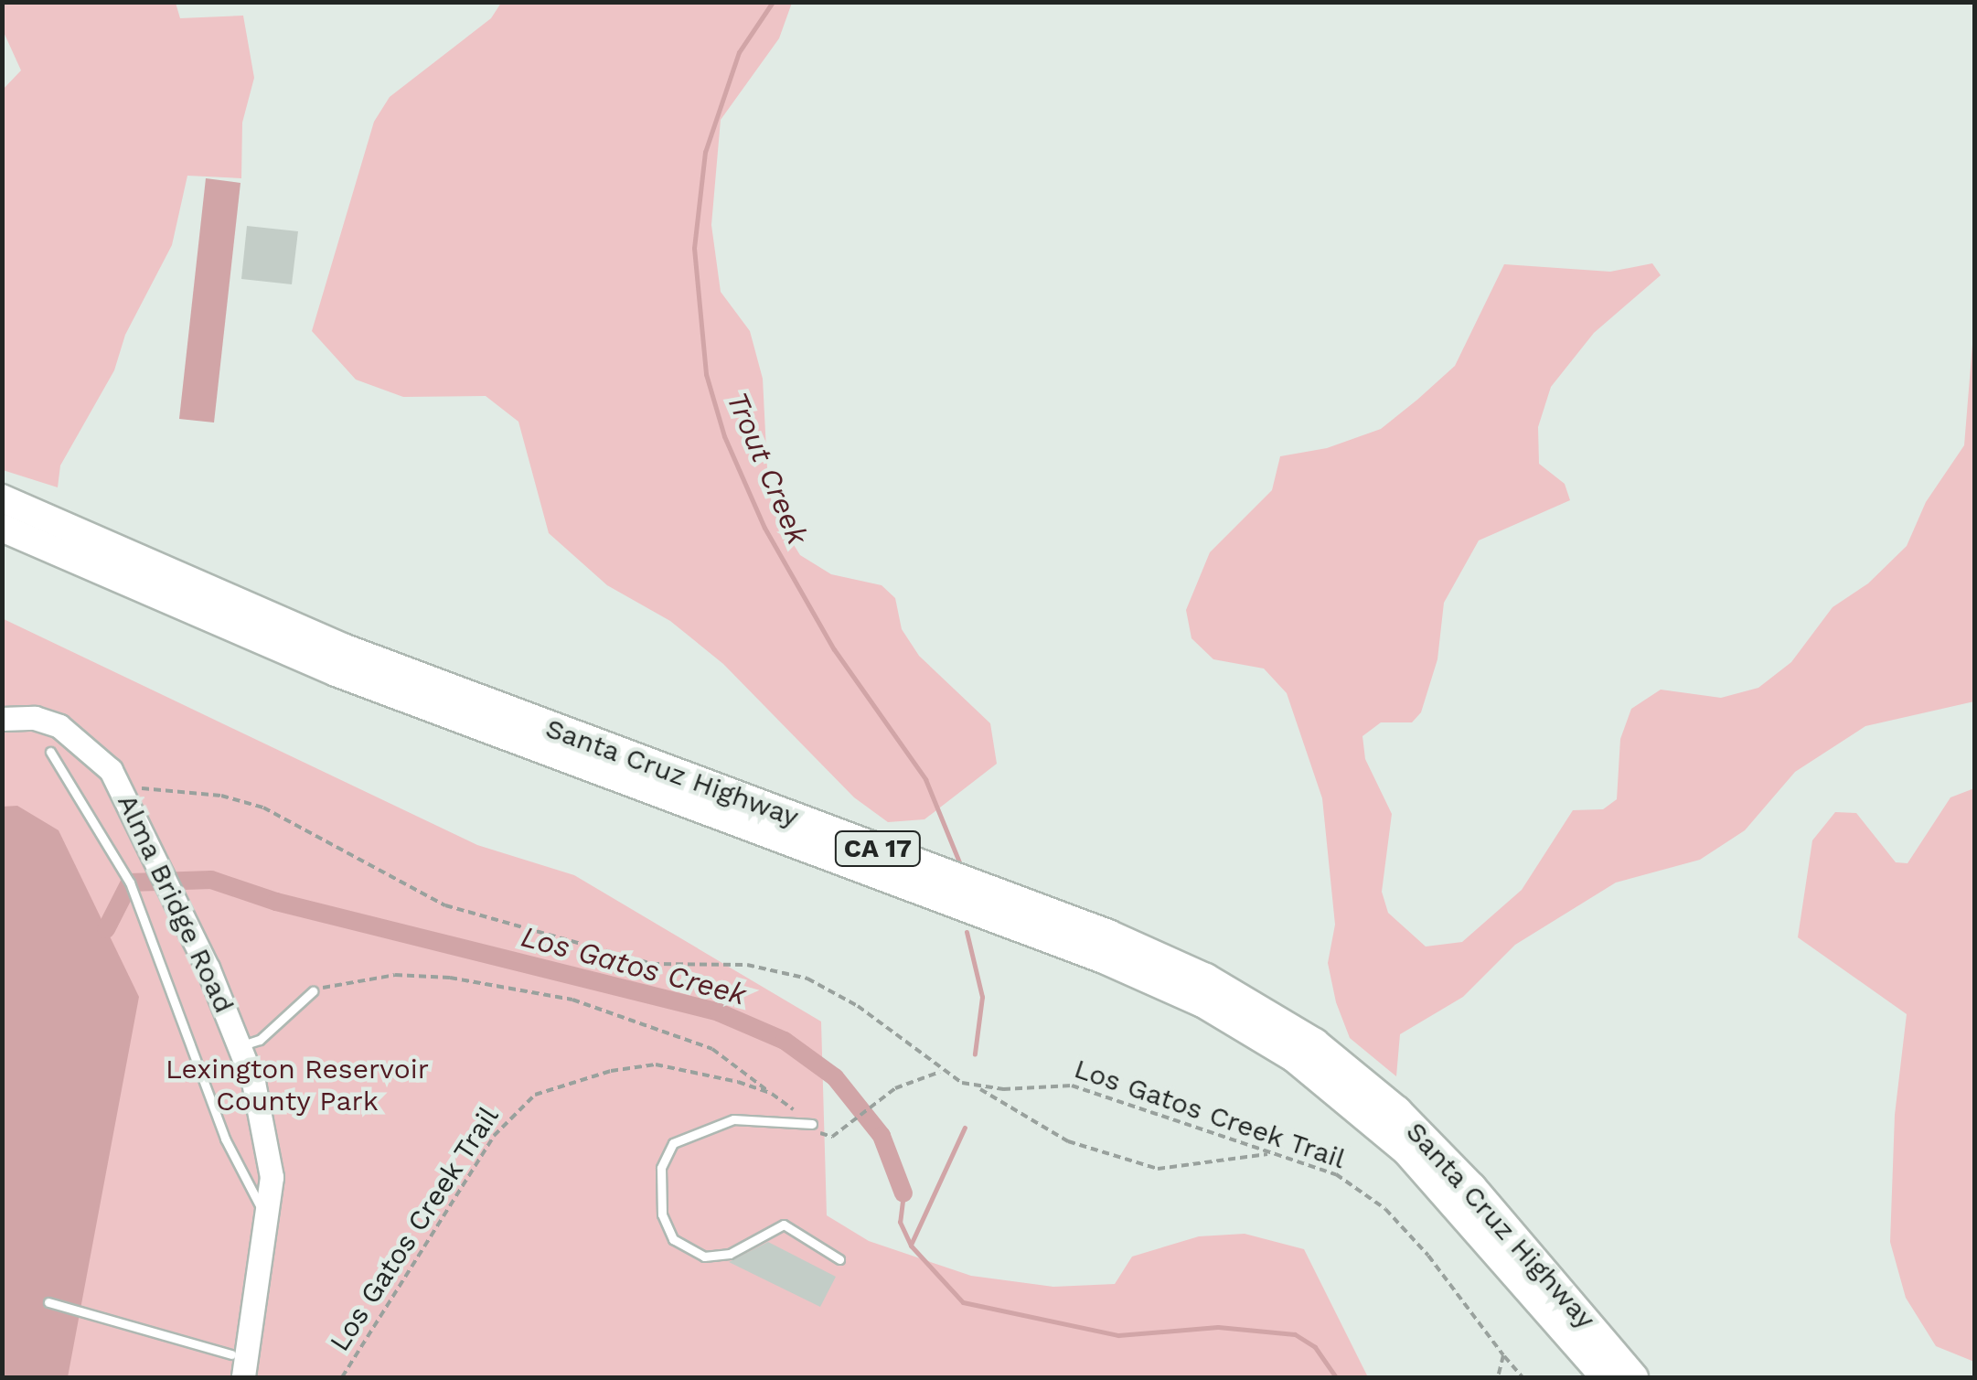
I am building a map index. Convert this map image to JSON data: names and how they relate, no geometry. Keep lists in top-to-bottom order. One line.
{"streets":{"highway":["Santa Cruz Highway","CA 17"],"street":["Alma Bridge Road"],"path":["Los Gatos Creek Trail"]},"water":["Trout Creek","Los Gatos Creek"],"parks":["Lexington Reservoir County Park"]}
